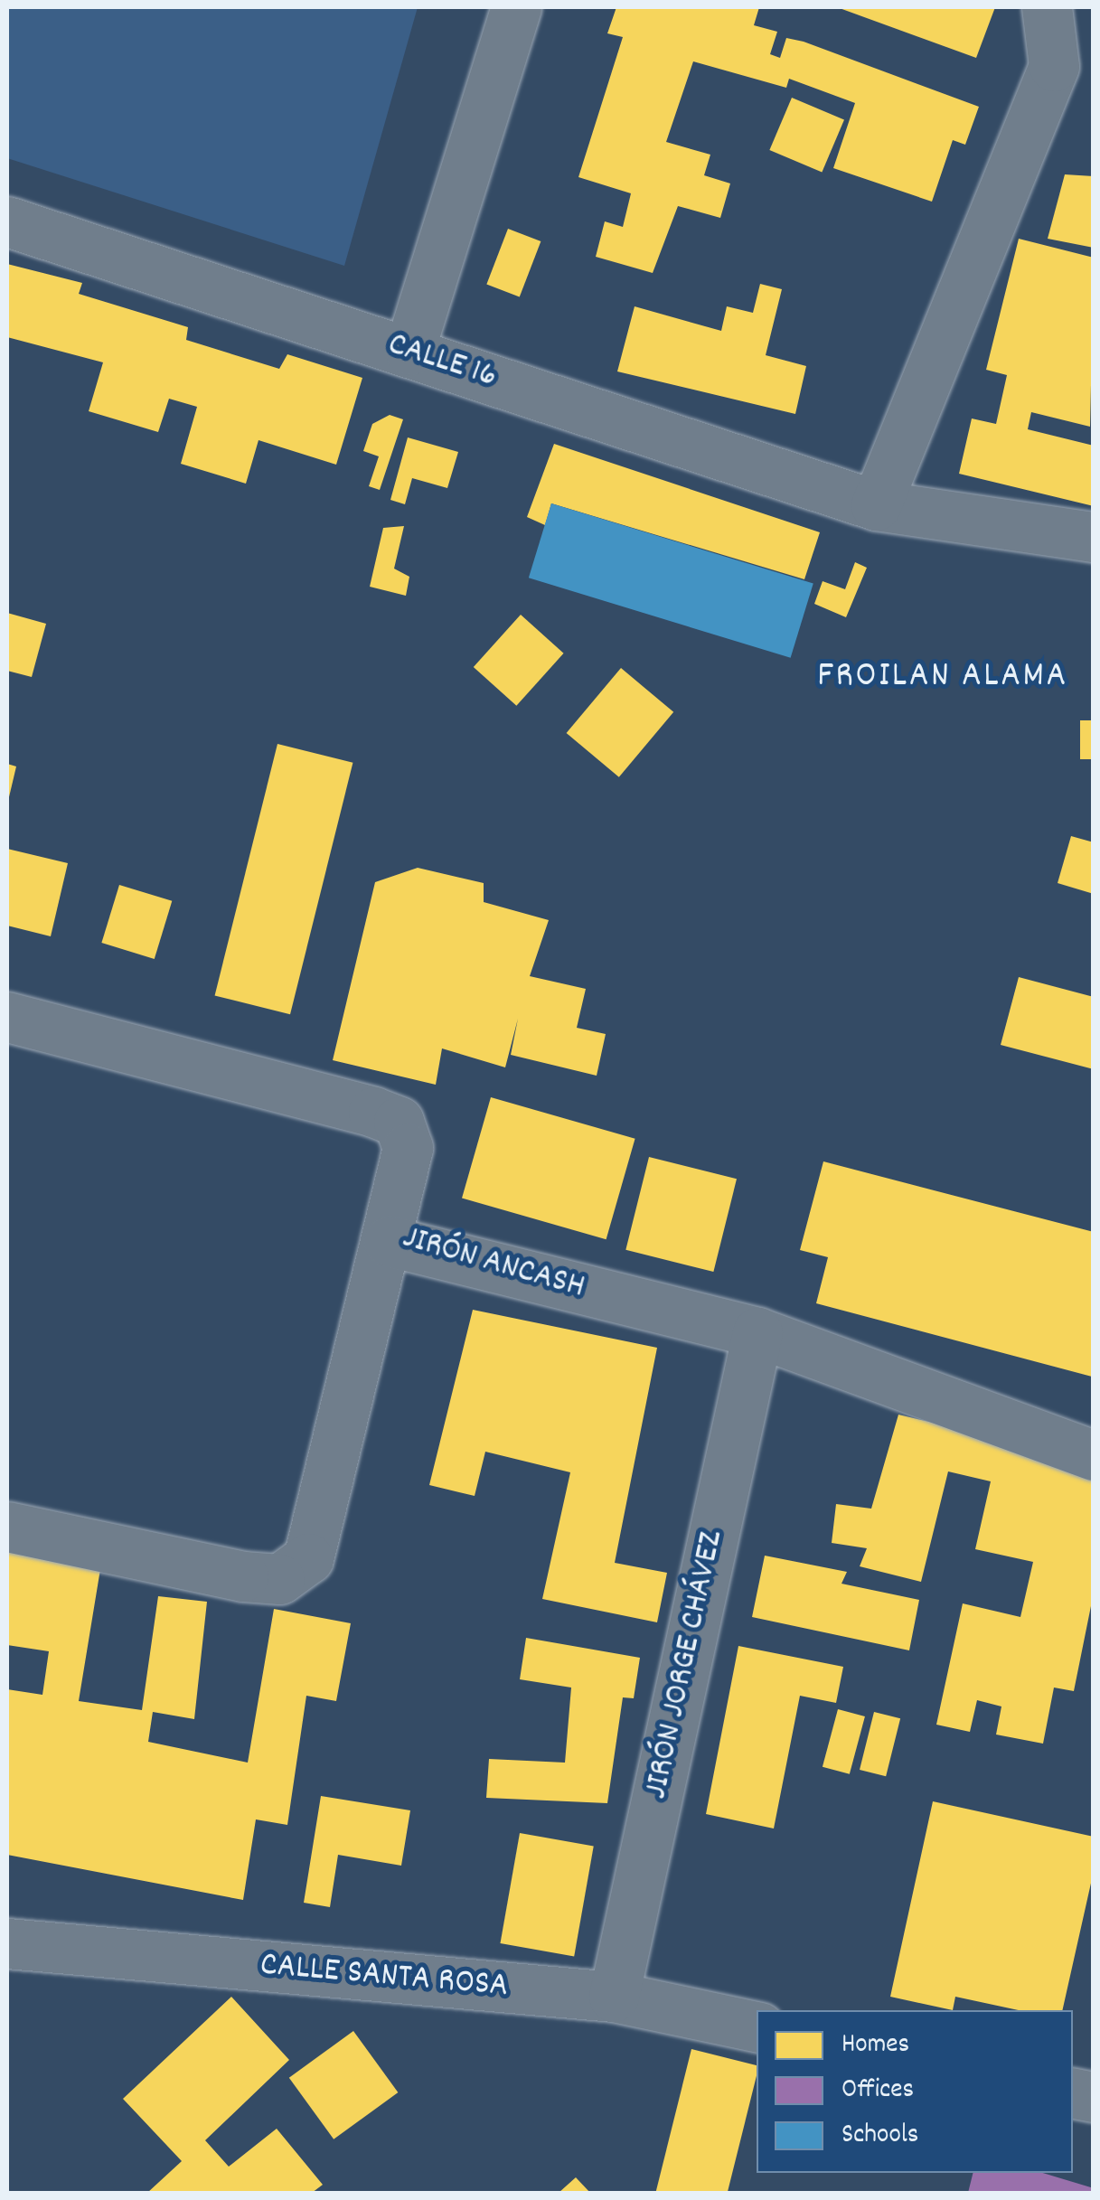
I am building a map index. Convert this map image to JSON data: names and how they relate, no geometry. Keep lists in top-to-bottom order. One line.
{"streets":{"street":["CALLE 16","JIRÓN ANCASH","JIRÓN JORGE CHÁVEZ","CALLE SANTA ROSA"]},"crossings":[["JIRÓN ANCASH","JIRÓN JORGE CHÁVEZ"],["JIRÓN JORGE CHÁVEZ","CALLE SANTA ROSA"]],"districts":["FROILAN ALAMA"],"legend":["Homes","Offices","Schools"]}
